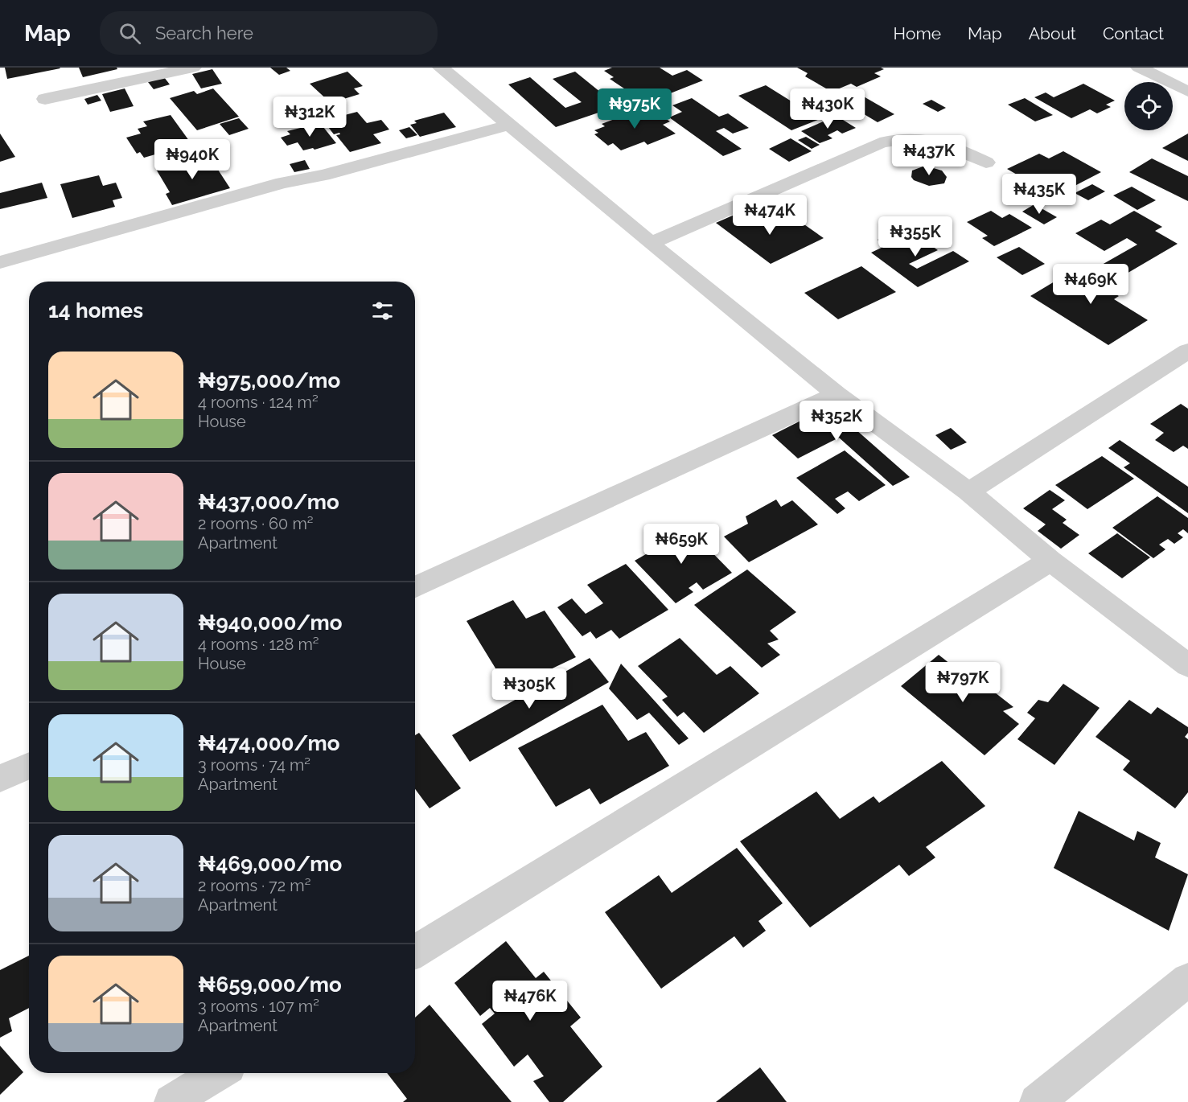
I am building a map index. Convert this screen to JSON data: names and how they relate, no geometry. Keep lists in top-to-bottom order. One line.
{"page":{"header":"Map","search":"Search here","nav":["Home","Map","About","Contact"],"price":["₦975K","₦430K","₦312K","₦437K","₦940K","₦435K","₦474K","₦355K","₦469K","₦352K","₦659K","₦797K","₦305K","₦476K"],"heading":"14 homes","list":[{"name":"₦975,000/mo","note":"4 rooms · 124 m² · House"},{"name":"₦437,000/mo","note":"2 rooms · 60 m² · Apartment"},{"name":"₦940,000/mo","note":"4 rooms · 128 m² · House"},{"name":"₦474,000/mo","note":"3 rooms · 74 m² · Apartment"},{"name":"₦469,000/mo","note":"2 rooms · 72 m² · Apartment"},{"name":"₦659,000/mo","note":"3 rooms · 107 m² · Apartment"}]}}
